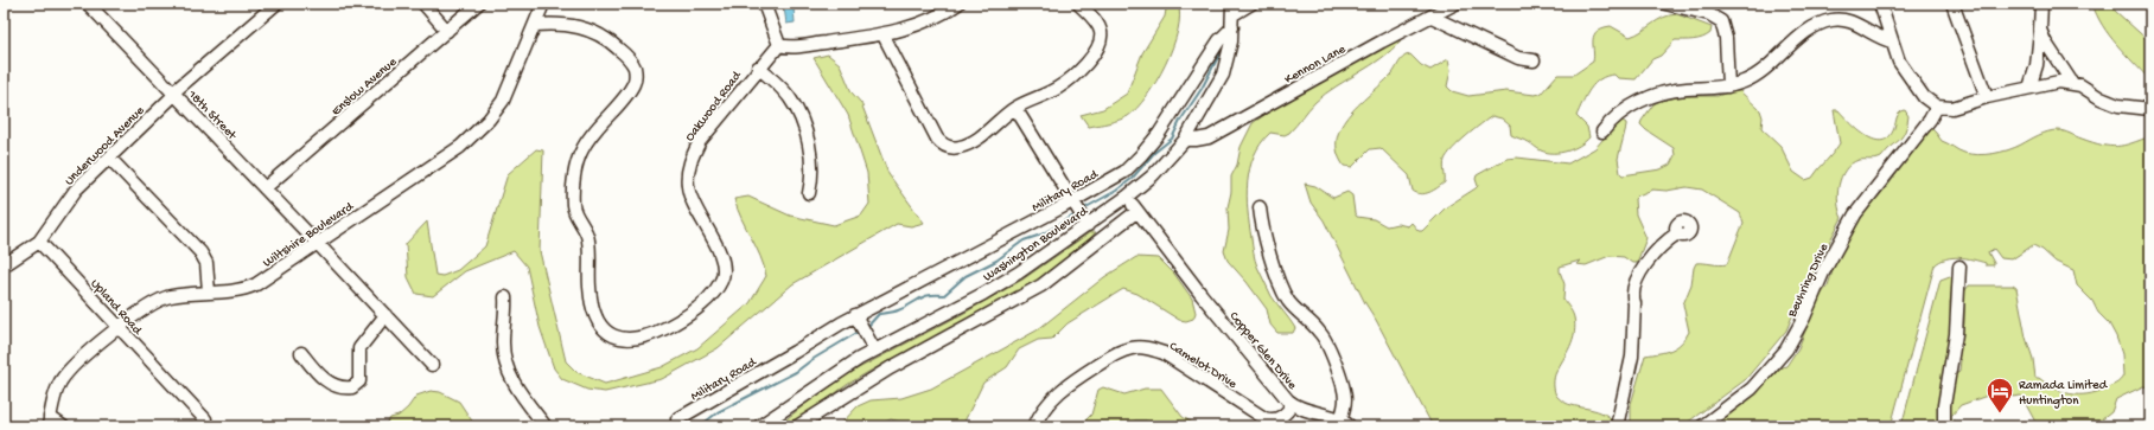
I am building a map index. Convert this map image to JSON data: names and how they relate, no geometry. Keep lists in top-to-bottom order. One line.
{"streets":{"street":["Kennon Lane","Enslow Avenue","Oakwood Road","18th Street","Underwood Avenue","Military Road","Wiltshire Boulevard","Washington Boulevard","Beuhring Drive","Upland Road","Copper Glen Drive","Camelot Drive"]},"crossings":[["Kennon Lane","Washington Boulevard"],["Enslow Avenue","18th Street"],["Oakwood Road","Wiltshire Boulevard"],["18th Street","Underwood Avenue"],["18th Street","Wiltshire Boulevard"],["Underwood Avenue","Upland Road"],["Military Road","Washington Boulevard"],["Wiltshire Boulevard","Upland Road"],["Washington Boulevard","Copper Glen Drive"],["Copper Glen Drive","Camelot Drive"]],"places":{"hotel":["Ramada Limited Huntington"]}}
